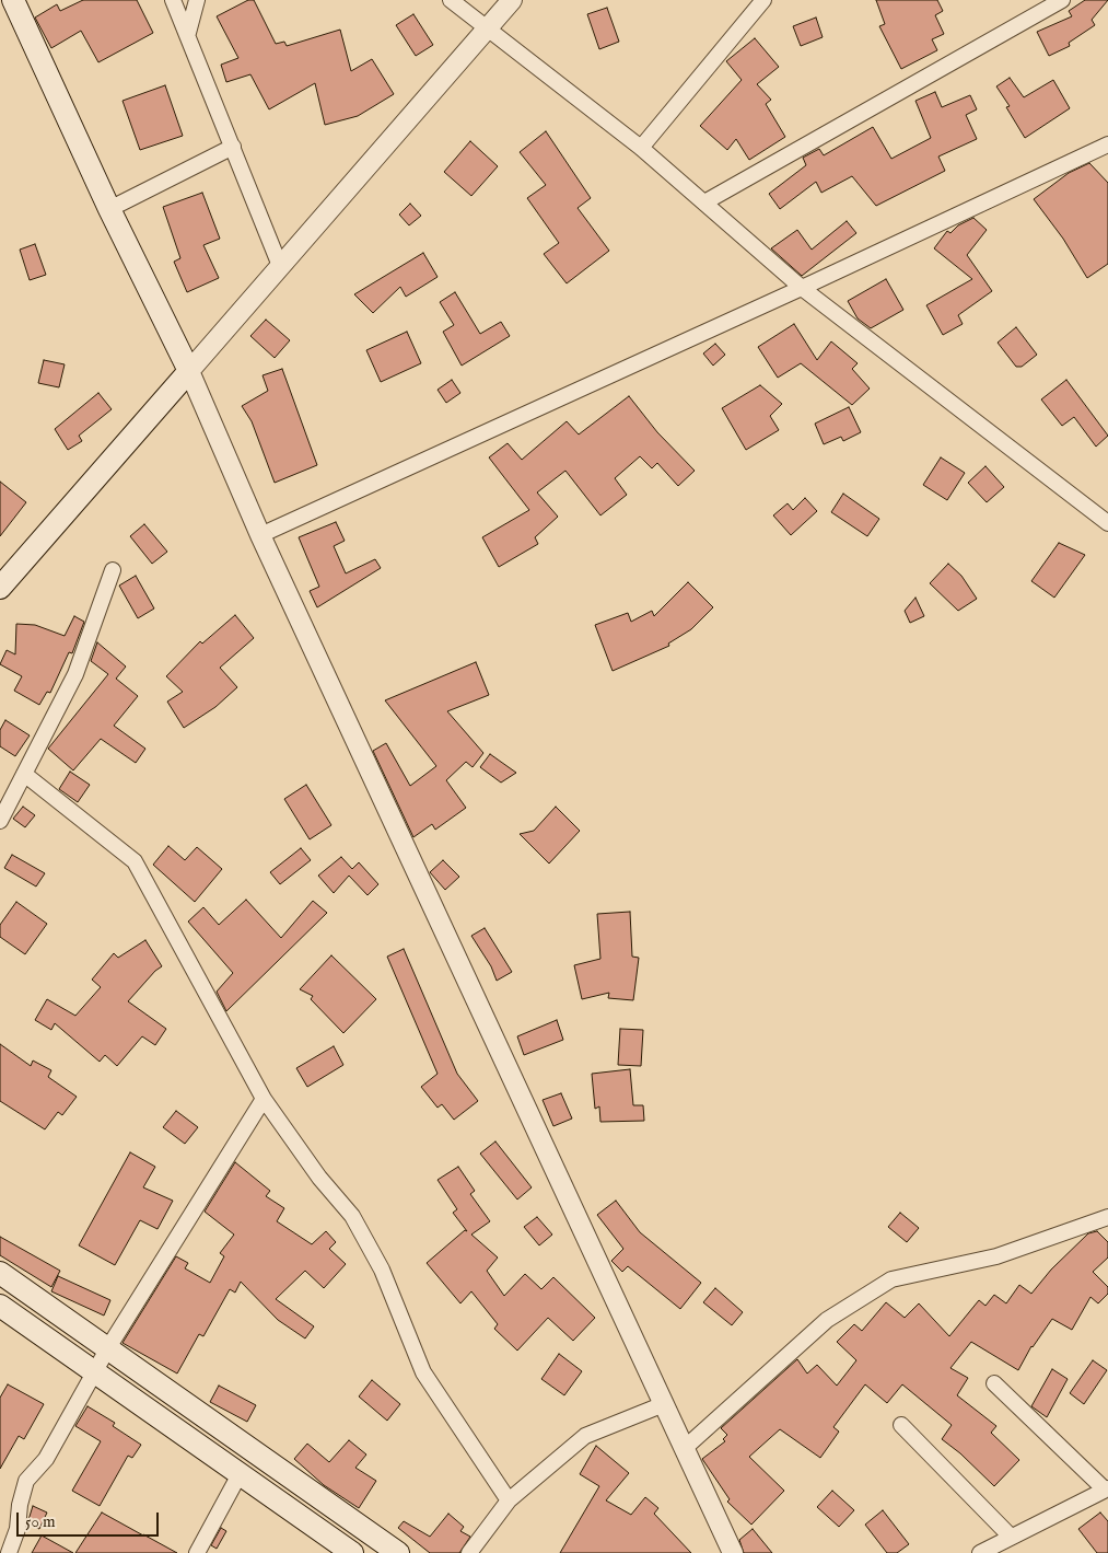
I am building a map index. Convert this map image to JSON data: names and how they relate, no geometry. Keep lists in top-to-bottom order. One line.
{"scale_bar":"50 m"}
